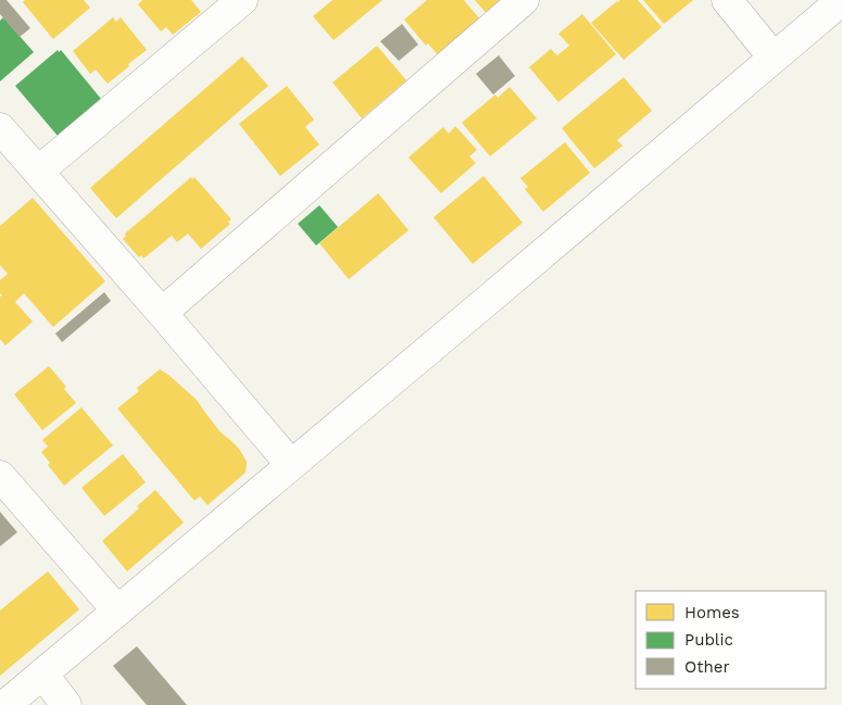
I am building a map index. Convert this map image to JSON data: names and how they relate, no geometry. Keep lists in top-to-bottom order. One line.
{"legend":["Homes","Public","Other"]}
